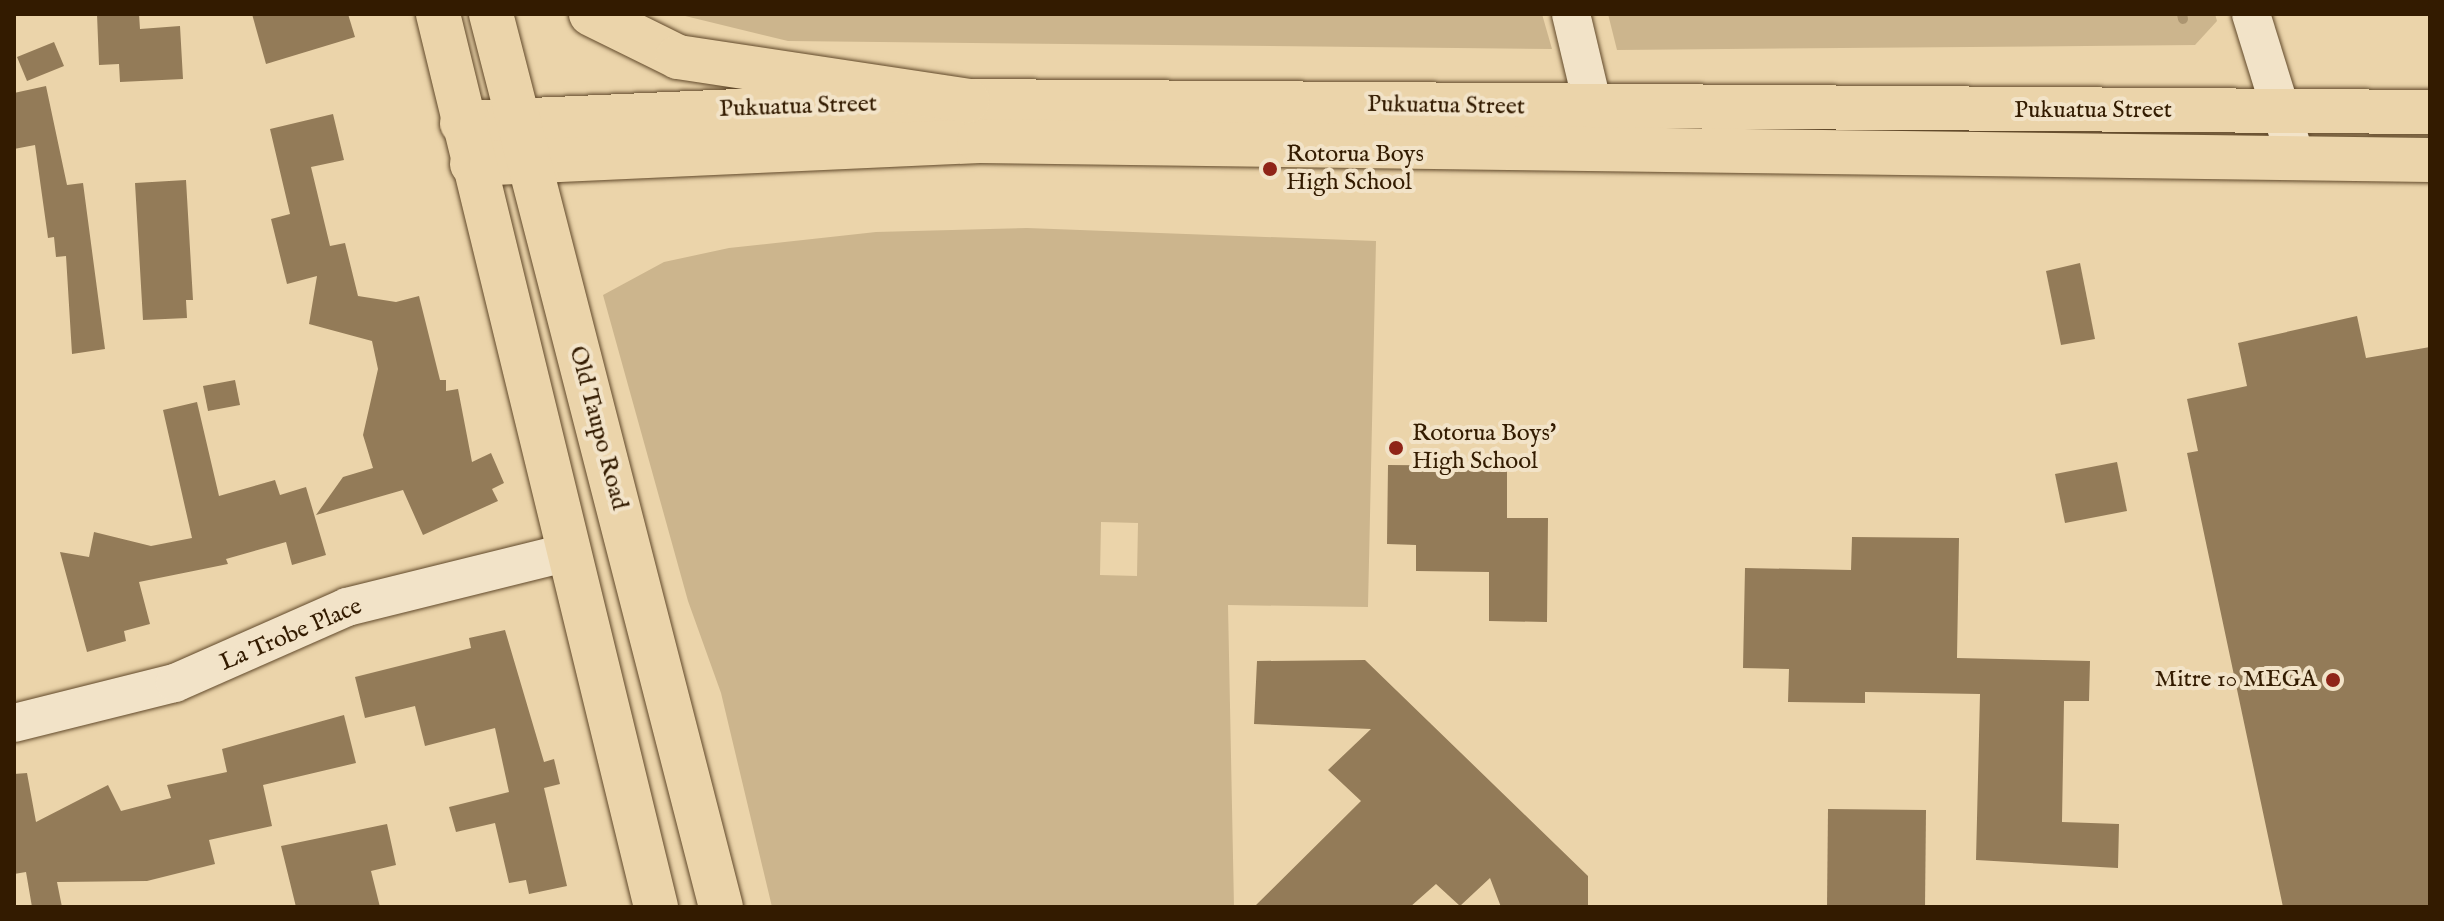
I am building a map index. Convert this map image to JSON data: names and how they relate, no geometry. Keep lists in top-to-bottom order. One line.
{"streets":{"main road":["Pukuatua Street","Old Taupo Road"],"street":["La Trobe Place"]},"crossings":[["Pukuatua Street","Old Taupo Road"],["Old Taupo Road","La Trobe Place"]],"places":["Rotorua Boys High School","Rotorua Boys' High School","Mitre 10 MEGA"]}
